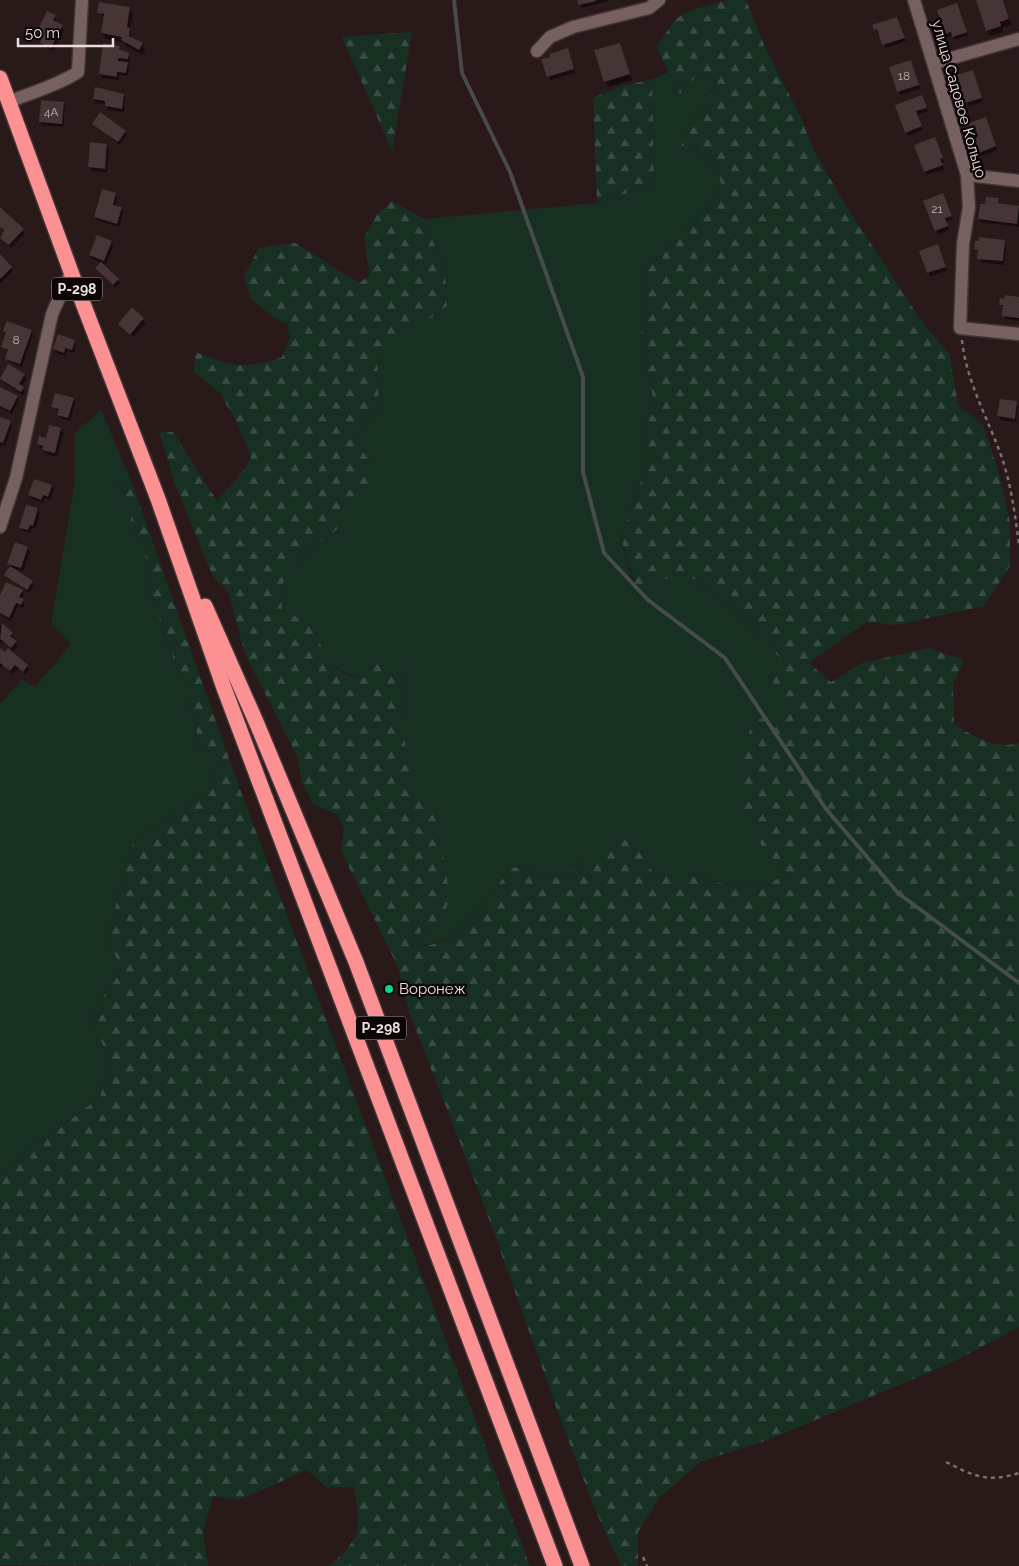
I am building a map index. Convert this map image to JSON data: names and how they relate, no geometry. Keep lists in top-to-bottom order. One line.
{"streets":{"highway":["Р-298"],"street":["улица Садовое Кольцо"]},"places":["Воронеж"],"house_numbers":["18","4А","21","8"],"scale_bar":"50 m"}
